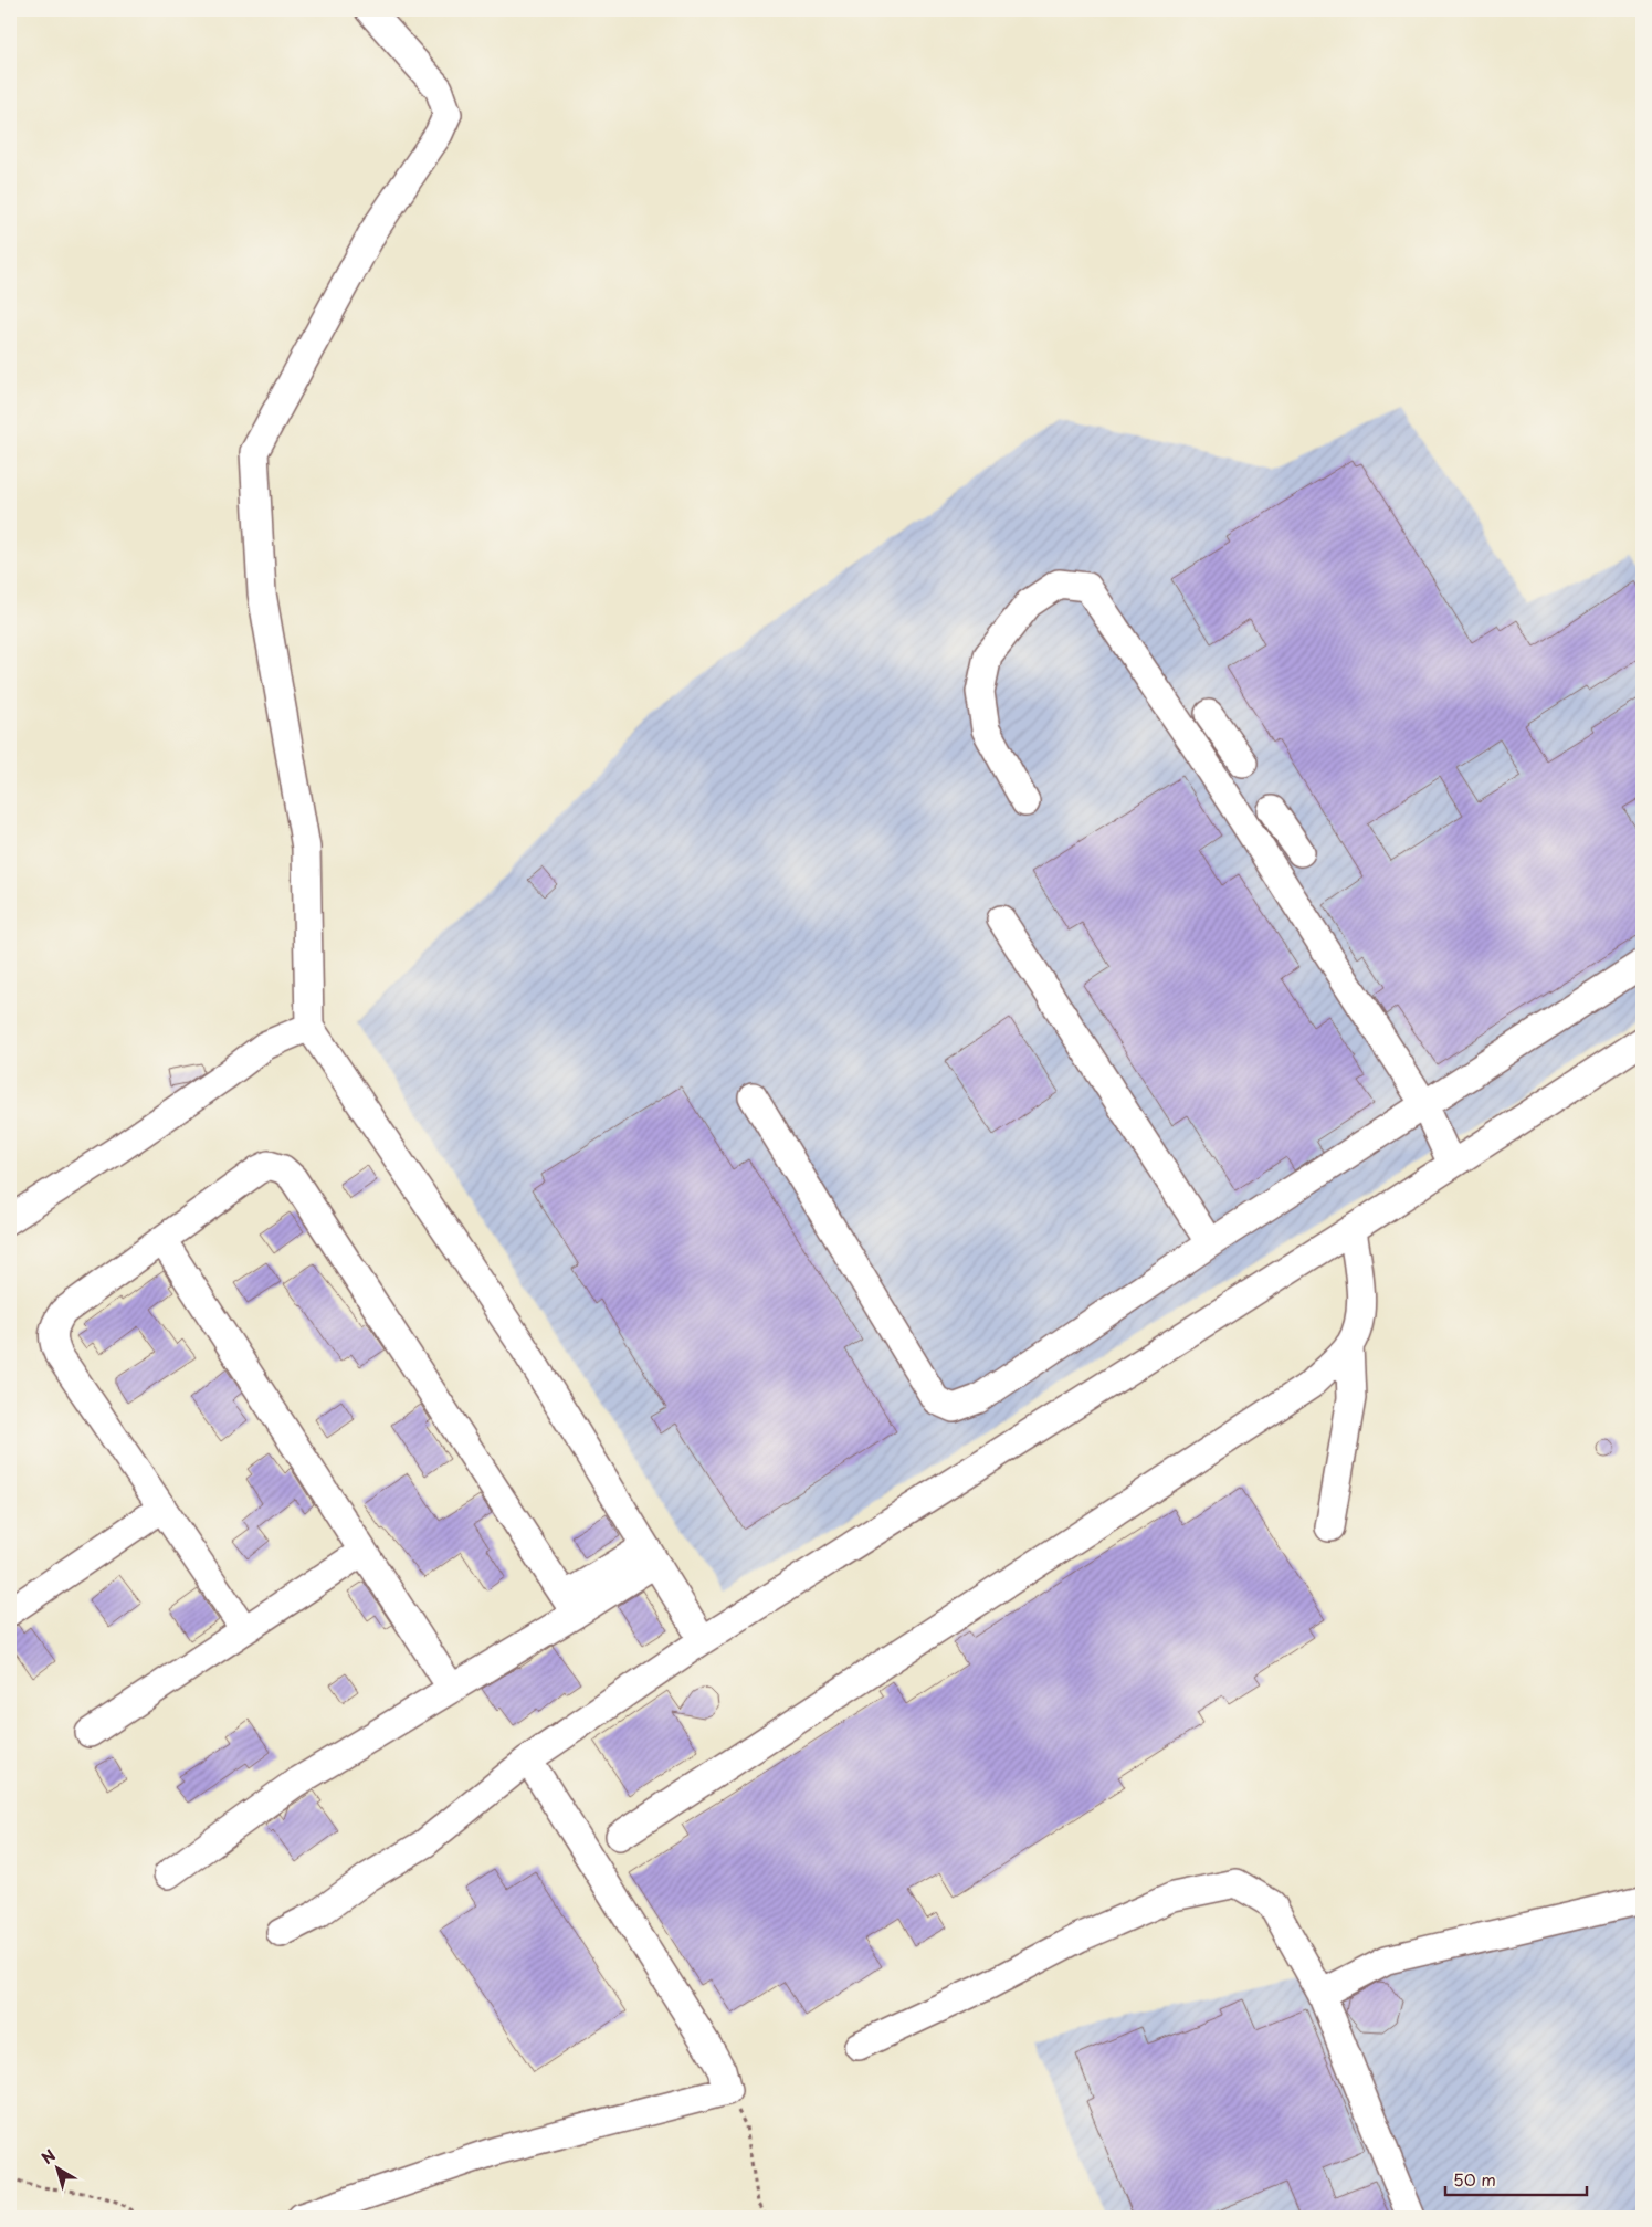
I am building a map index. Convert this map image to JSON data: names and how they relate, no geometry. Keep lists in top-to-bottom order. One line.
{"scale_bar":"50 m","north":"top left"}
